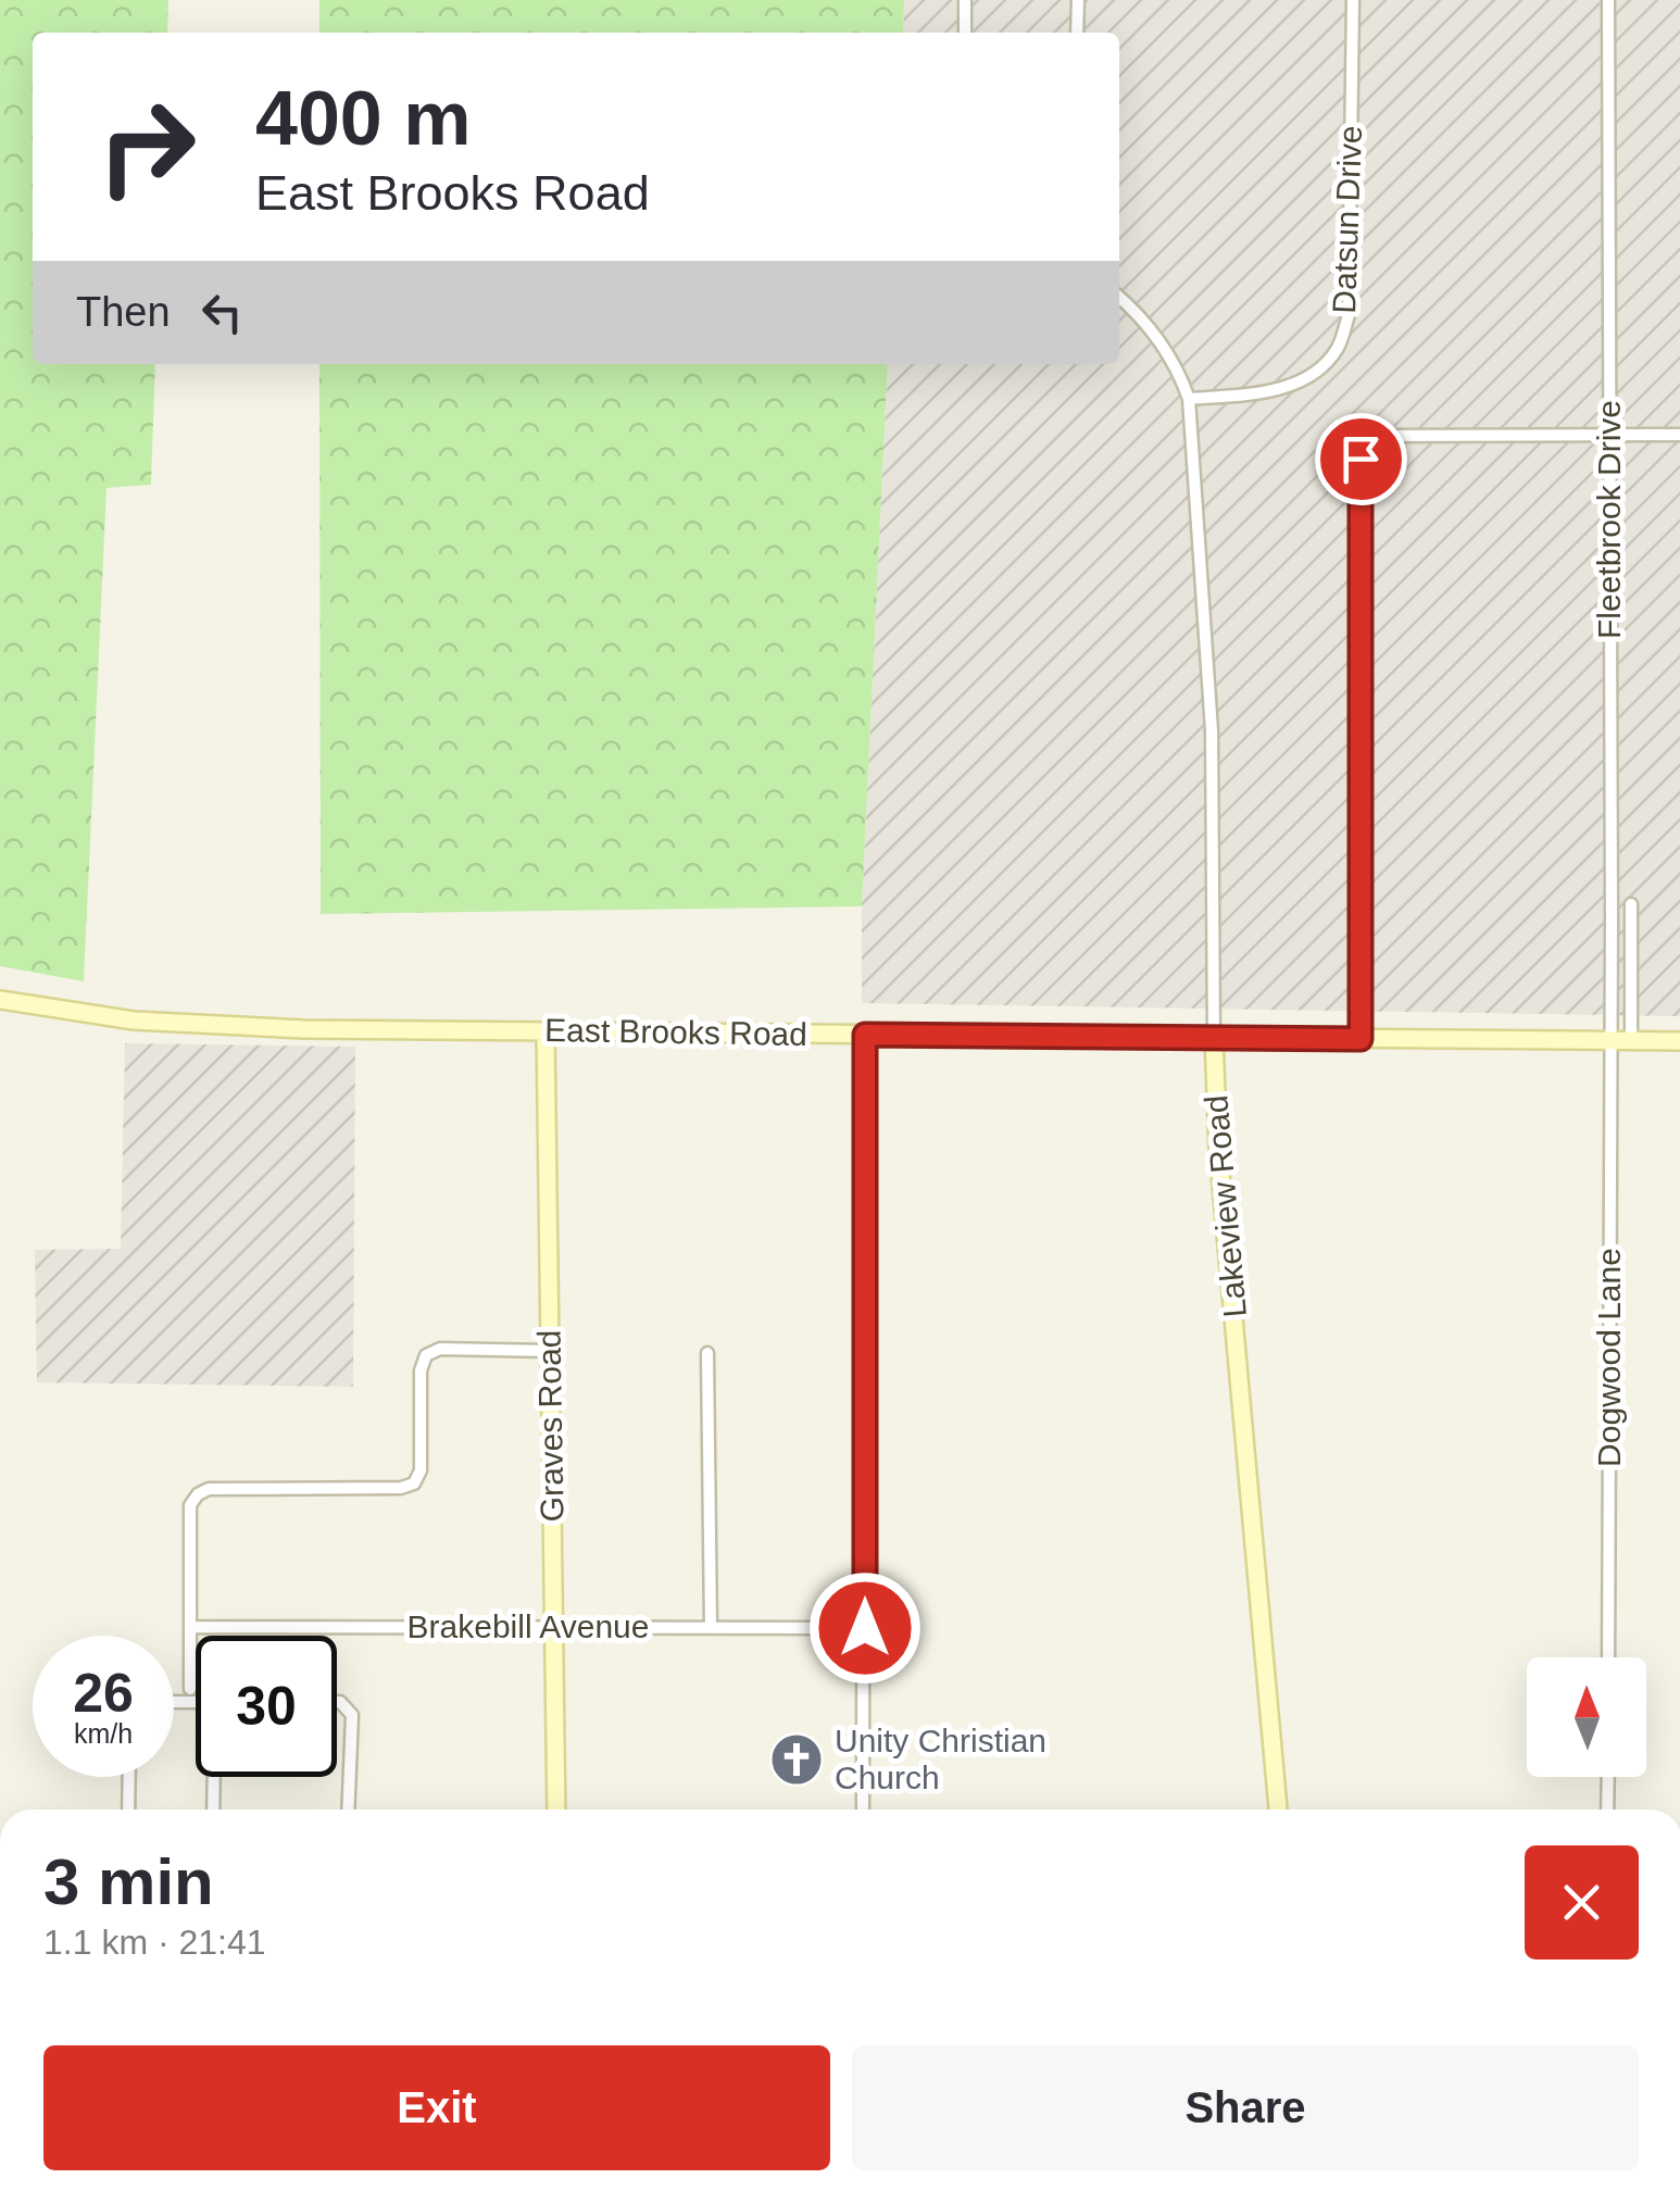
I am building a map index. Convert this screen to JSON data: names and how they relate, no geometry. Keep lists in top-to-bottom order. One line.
{"streets":{"main road":["East Brooks Road","Lakeview Road","Graves Road"],"street":["Datsun Drive","Fleetbrook Drive","Dogwood Lane","Brakebill Avenue"]},"crossings":[["Datsun Drive","Lakeview Road"],["Fleetbrook Drive","East Brooks Road"],["Fleetbrook Drive","Dogwood Lane"],["East Brooks Road","Lakeview Road"],["East Brooks Road","Dogwood Lane"],["East Brooks Road","Graves Road"],["Graves Road","Brakebill Avenue"]],"places":{"church":["Unity Christian Church"]},"north":"top","page":{"turn":["400 m","East Brooks Road"],"then":"Then","speed":"26 km/h","limit":"30","heading":["3 min","1.1 km · 21:41"],"buttons":["Exit","Share"]}}
